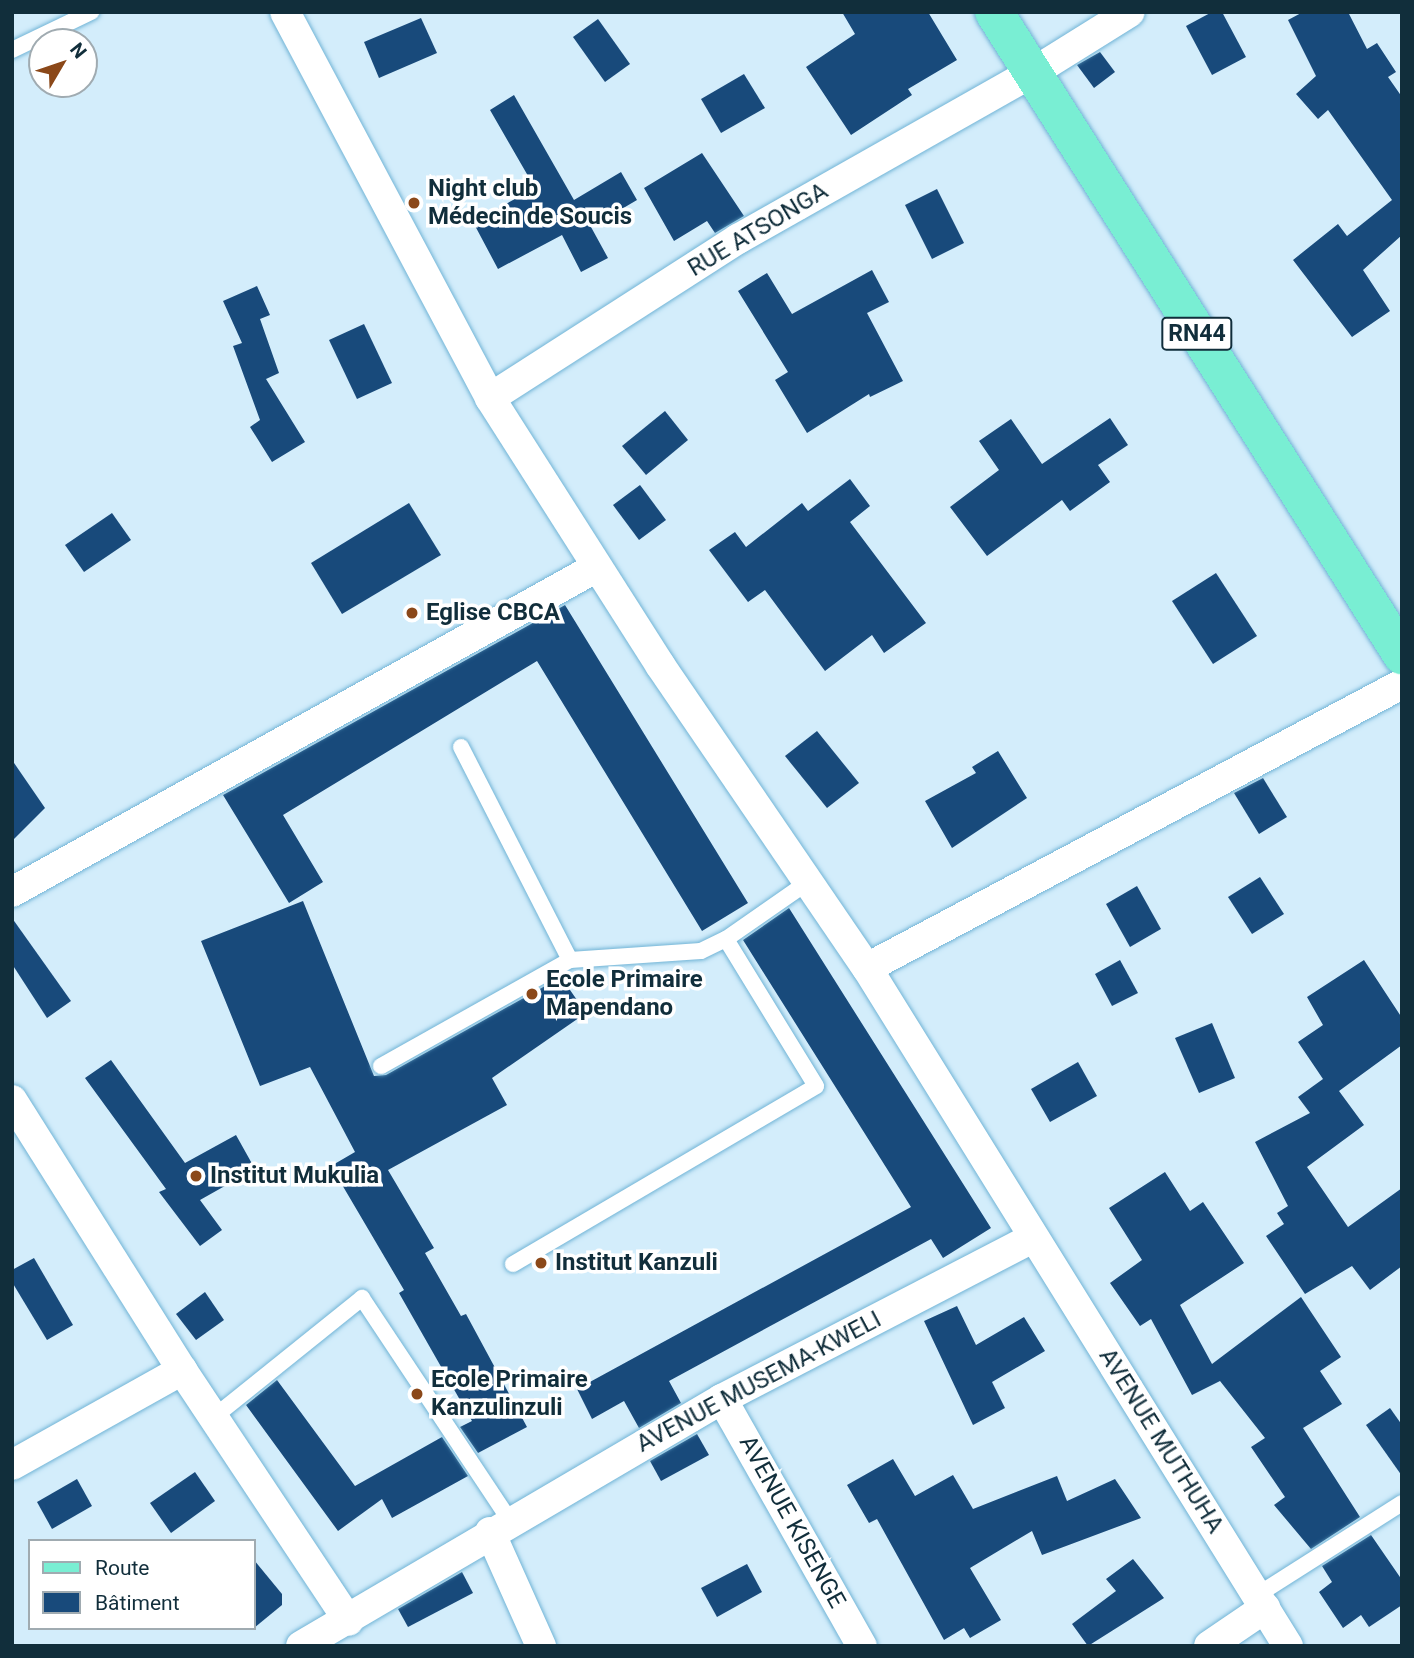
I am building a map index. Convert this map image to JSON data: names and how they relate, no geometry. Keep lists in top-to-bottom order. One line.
{"streets":{"main road":["RN44"],"street":["RUE ATSONGA","AVENUE MUSEMA-KWELI","AVENUE MUTHUHA","AVENUE KISENGE"]},"crossings":[["RUE ATSONGA","RN44"],["RUE ATSONGA","AVENUE MUTHUHA"],["AVENUE MUSEMA-KWELI","AVENUE MUTHUHA"],["AVENUE MUSEMA-KWELI","AVENUE KISENGE"]],"places":["Night club Médecin de Soucis","Eglise CBCA","Ecole Primaire Mapendano","Institut Mukulia","Institut Kanzuli","Ecole Primaire Kanzulinzuli"],"legend":["Route","Bâtiment"],"north":"top right"}
